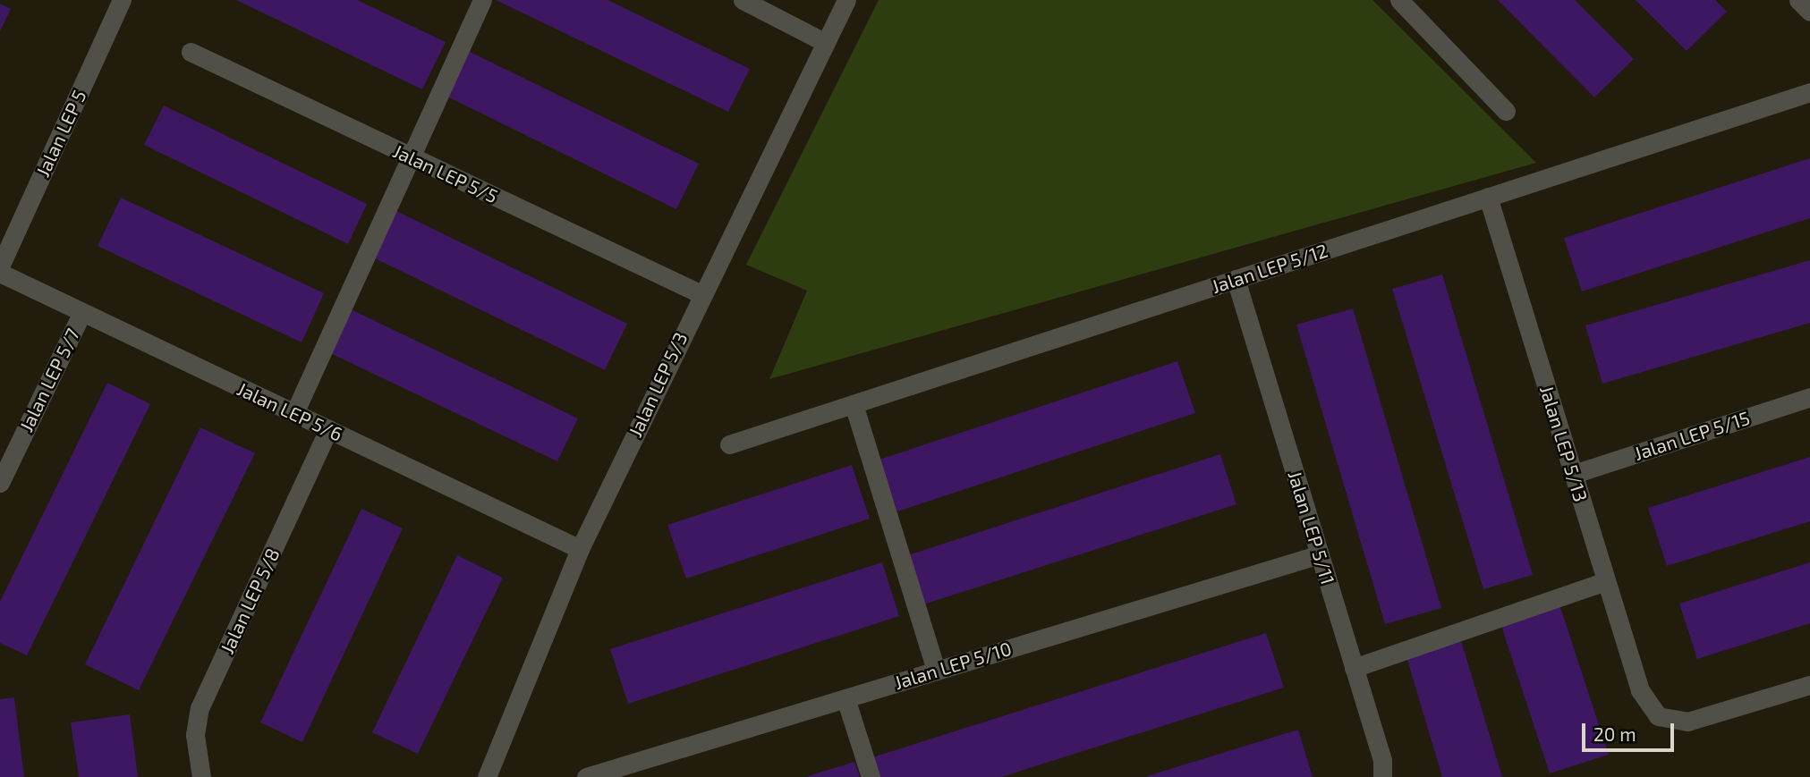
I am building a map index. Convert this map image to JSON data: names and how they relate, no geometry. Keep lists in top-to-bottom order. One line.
{"streets":{"street":["Jalan LEP 5","Jalan LEP 5/5","Jalan LEP 5/12","Jalan LEP 5/7","Jalan LEP 5/3","Jalan LEP 5/6","Jalan LEP 5/15","Jalan LEP 5/13","Jalan LEP 5/11","Jalan LEP 5/8","Jalan LEP 5/10"]},"crossings":[["Jalan LEP 5/5","Jalan LEP 5/3"],["Jalan LEP 5/12","Jalan LEP 5/13"],["Jalan LEP 5/12","Jalan LEP 5/11"],["Jalan LEP 5/7","Jalan LEP 5/6"],["Jalan LEP 5/3","Jalan LEP 5/6"],["Jalan LEP 5/6","Jalan LEP 5/8"],["Jalan LEP 5/15","Jalan LEP 5/13"],["Jalan LEP 5/11","Jalan LEP 5/10"]],"scale_bar":"20 m"}
